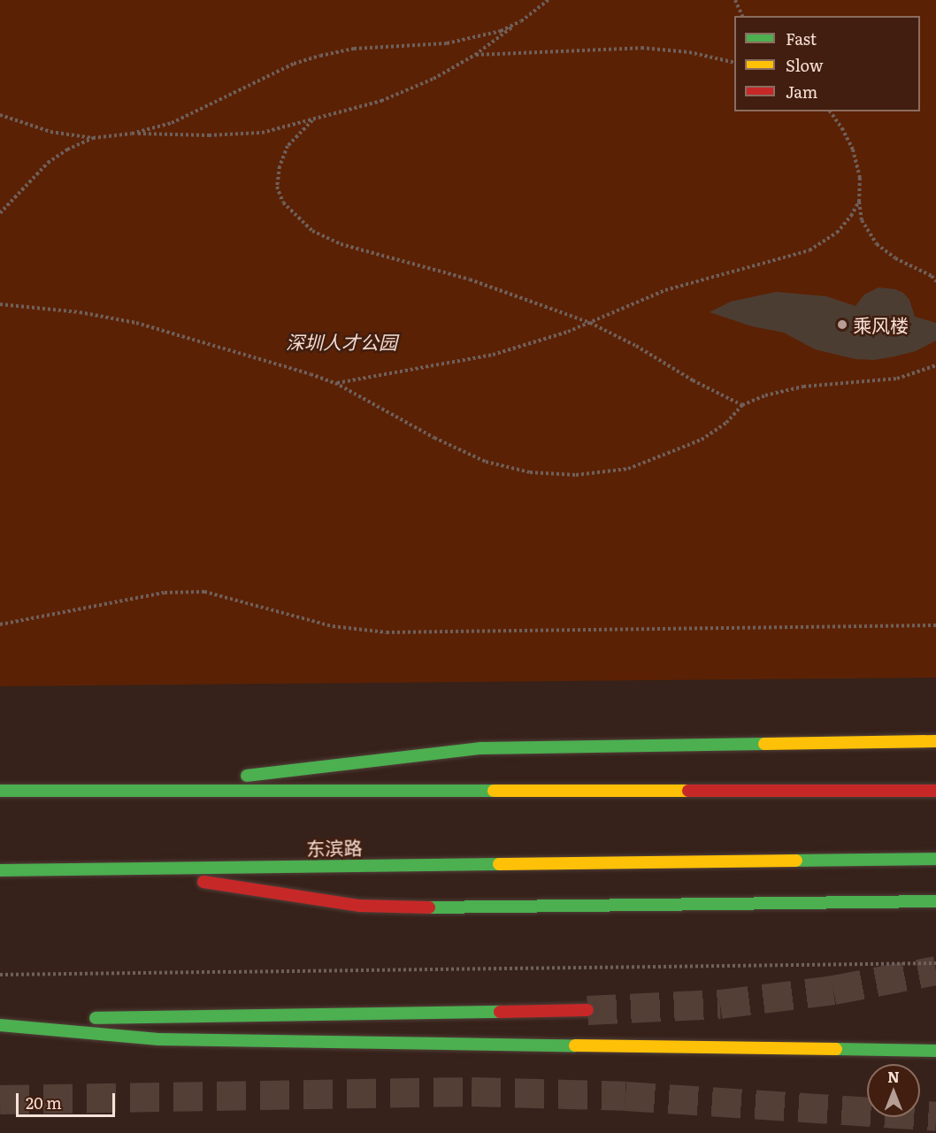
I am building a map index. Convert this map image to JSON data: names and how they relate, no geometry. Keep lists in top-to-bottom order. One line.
{"streets":{"main road":["东滨路"]},"parks":["深圳人才公园"],"places":["乘风楼"],"legend":["Fast","Slow","Jam"],"scale_bar":"20 m","north":"top"}
